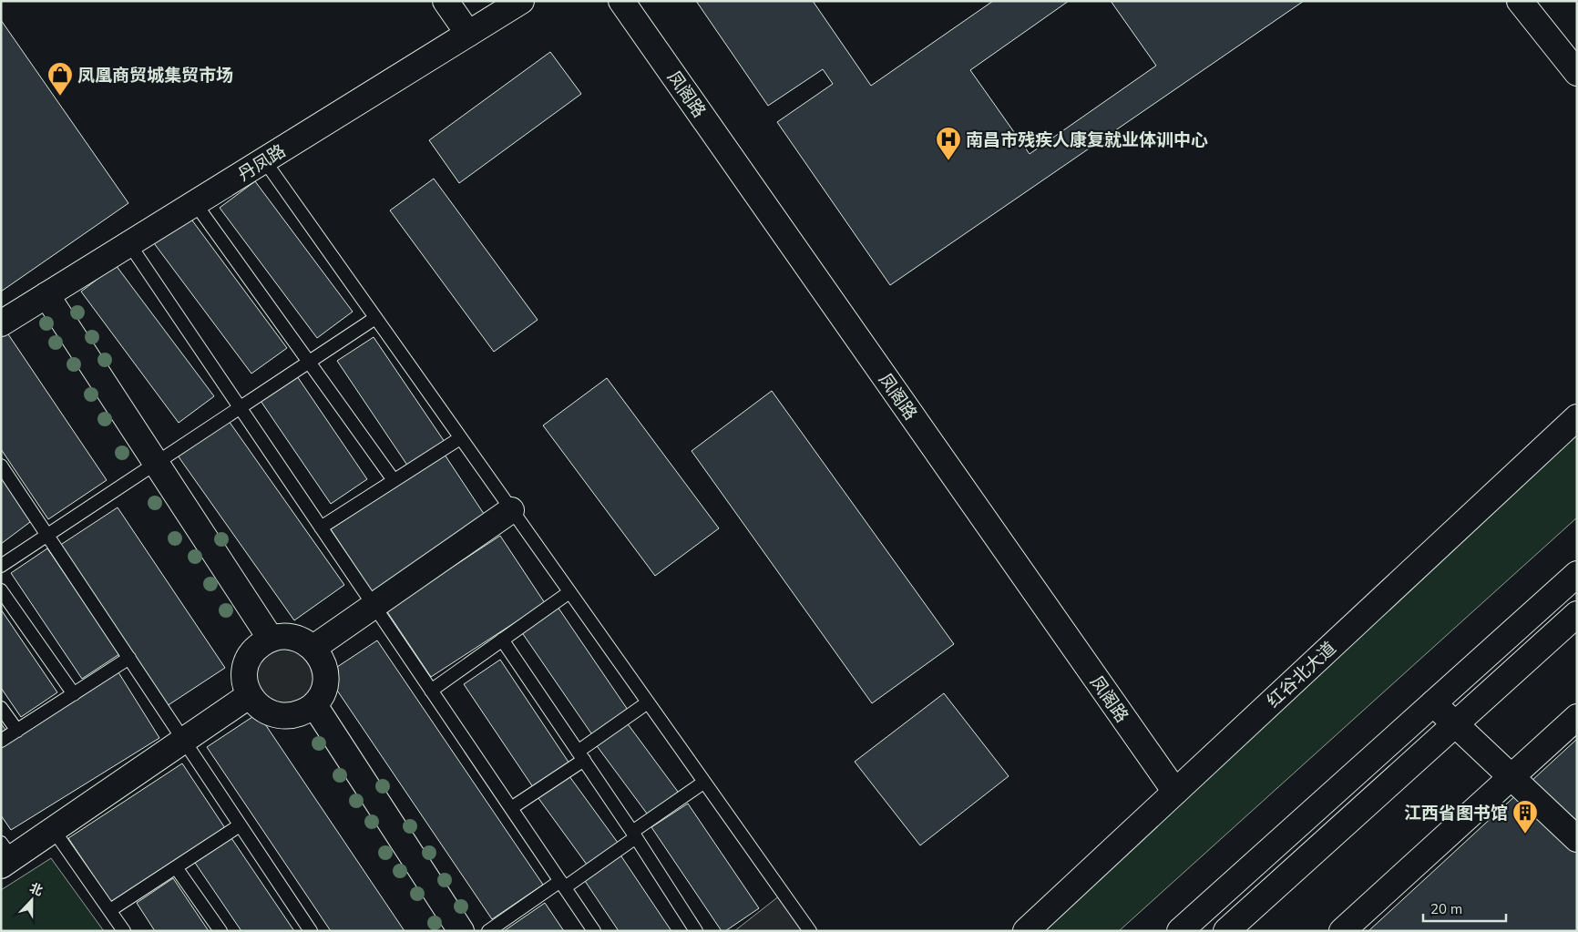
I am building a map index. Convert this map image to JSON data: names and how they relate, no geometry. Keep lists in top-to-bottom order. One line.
{"streets":{"street":["凤阁路","丹凤路","红谷北大道"]},"crossings":[["凤阁路","红谷北大道"]],"places":{"shop":["凤凰商贸城集贸市场"],"hospital":["南昌市残疾人康复就业体训中心"],"building":["江西省图书馆"]},"scale_bar":"20 m","north":"top"}
